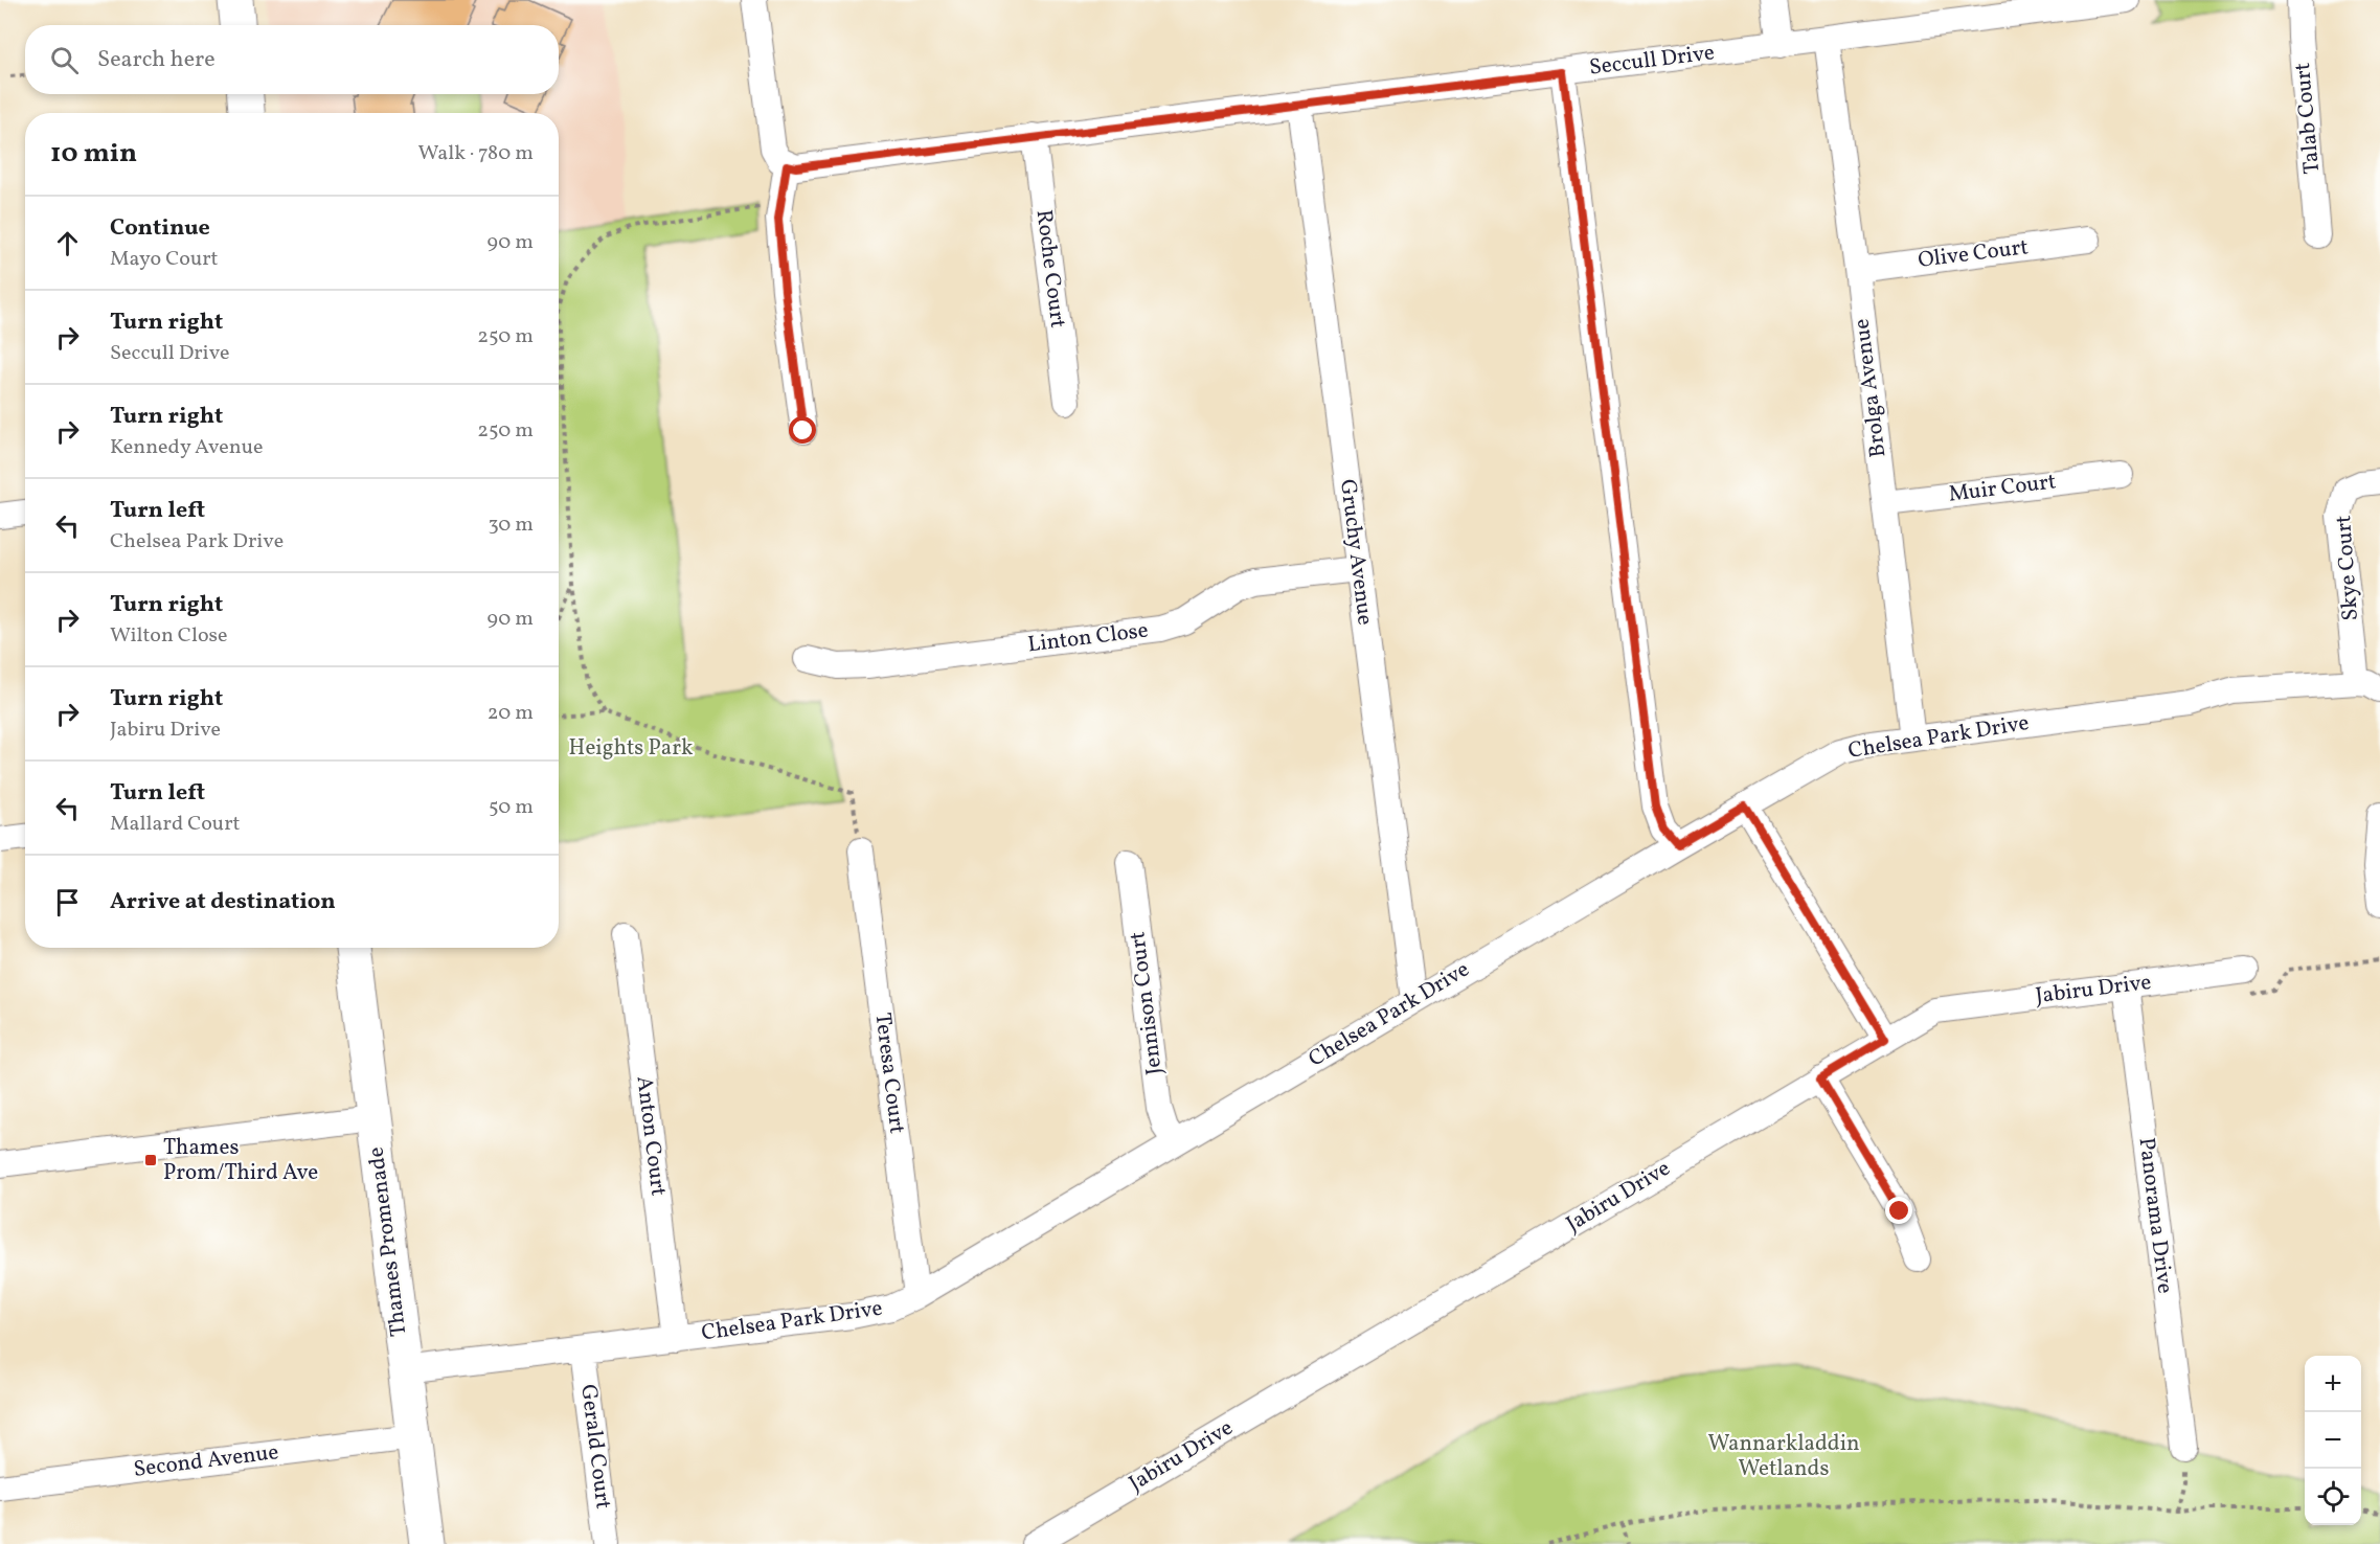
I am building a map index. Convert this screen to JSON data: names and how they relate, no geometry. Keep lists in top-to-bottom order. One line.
{"streets":{"main road":["Thames Promenade"],"street":["Seccull Drive","Talab Court","Olive Court","Roche Court","Brolga Avenue","Muir Court","Gruchy Avenue","Skye Court","Linton Close","Chelsea Park Drive","Jabiru Drive","Jennison Court","Teresa Court","Anton Court","Panorama Drive","Gerald Court","Second Avenue"]},"crossings":[["Seccull Drive","Roche Court"],["Seccull Drive","Brolga Avenue"],["Seccull Drive","Gruchy Avenue"],["Olive Court","Brolga Avenue"],["Brolga Avenue","Muir Court"],["Brolga Avenue","Chelsea Park Drive"],["Gruchy Avenue","Linton Close"],["Gruchy Avenue","Chelsea Park Drive"],["Skye Court","Chelsea Park Drive"],["Chelsea Park Drive","Jennison Court"],["Chelsea Park Drive","Teresa Court"],["Chelsea Park Drive","Anton Court"],["Chelsea Park Drive","Thames Promenade"],["Chelsea Park Drive","Gerald Court"],["Jabiru Drive","Panorama Drive"],["Thames Promenade","Second Avenue"]],"parks":["Heights Park","Wannarkladdin Wetlands"],"places":{"transit":["Thames Prom/Third Ave"]},"page":{"search":"Search here","heading":["10 min","Walk · 780 m"],"list":[["Continue","Mayo Court","90 m"],["Turn right","Seccull Drive","250 m"],["Turn right","Kennedy Avenue","250 m"],["Turn left","Chelsea Park Drive","30 m"],["Turn right","Wilton Close","90 m"],["Turn right","Jabiru Drive","20 m"],["Turn left","Mallard Court","50 m"],"Arrive at destination"],"map_buttons":["+","−"]}}
